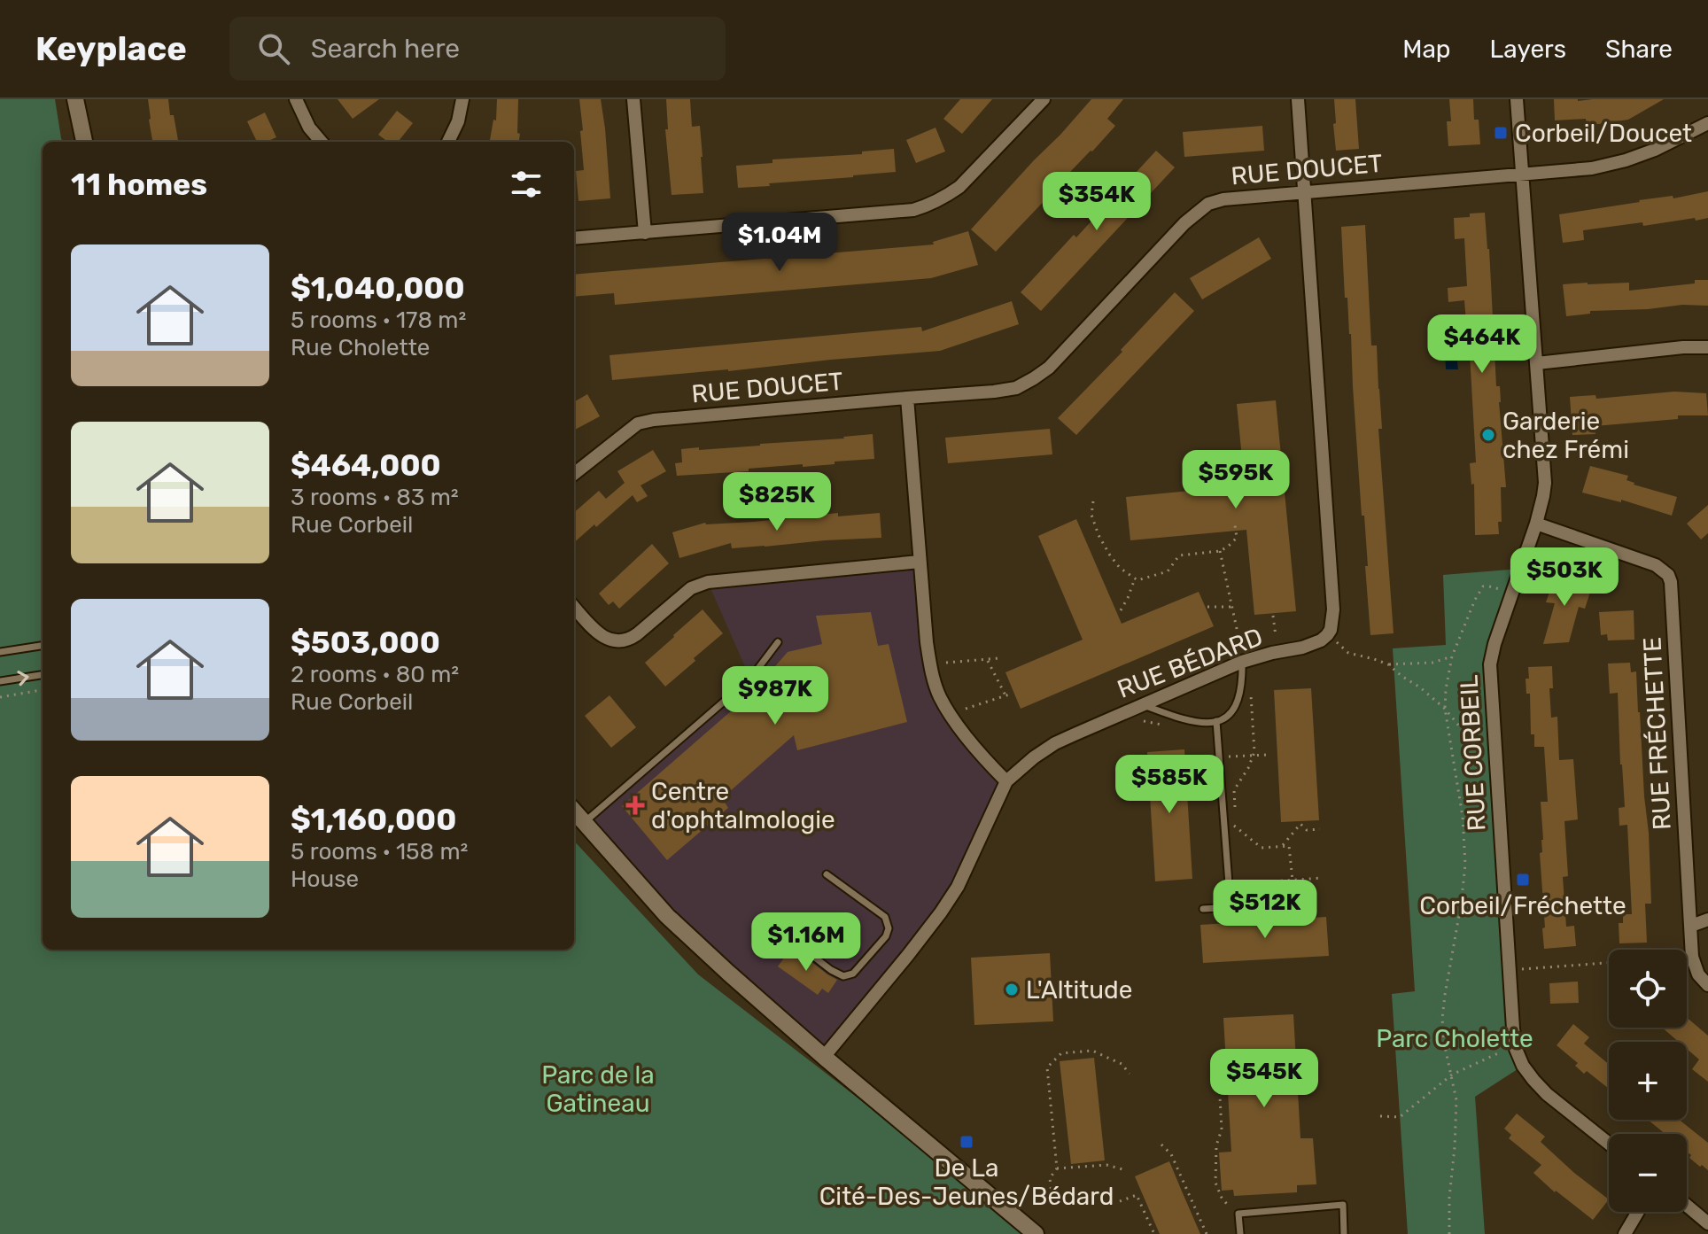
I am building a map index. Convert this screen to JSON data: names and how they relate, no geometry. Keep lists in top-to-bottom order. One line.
{"streets":{"street":["RUE DOUCET","RUE BÉDARD","RUE FRÉCHETTE","RUE CORBEIL"]},"crossings":[["RUE DOUCET","RUE BÉDARD"],["RUE DOUCET","RUE CORBEIL"],["RUE FRÉCHETTE","RUE CORBEIL"]],"parks":["Parc Cholette","Parc de la Gatineau"],"places":{"transit":["Corbeil/Doucet","Corbeil/Fréchette","De La Cité-Des-Jeunes/Bédard"],"other":["Garderie chez Frémi","L'Altitude"],"health":["Centre d'ophtalmologie"]},"page":{"header":"Keyplace","search":"Search here","nav":["Map","Layers","Share"],"heading":"11 homes","price":["$354K","$1.04M","$464K","$595K","$825K","$503K","$987K","$585K","$512K","$1.16M","$545K"],"list":[{"name":"$1,040,000","note":"5 rooms · 178 m² · Rue Cholette"},{"name":"$464,000","note":"3 rooms · 83 m² · Rue Corbeil"},{"name":"$503,000","note":"2 rooms · 80 m² · Rue Corbeil"},{"name":"$1,160,000","note":"5 rooms · 158 m² · House"}],"map_buttons":["+","−"]}}
